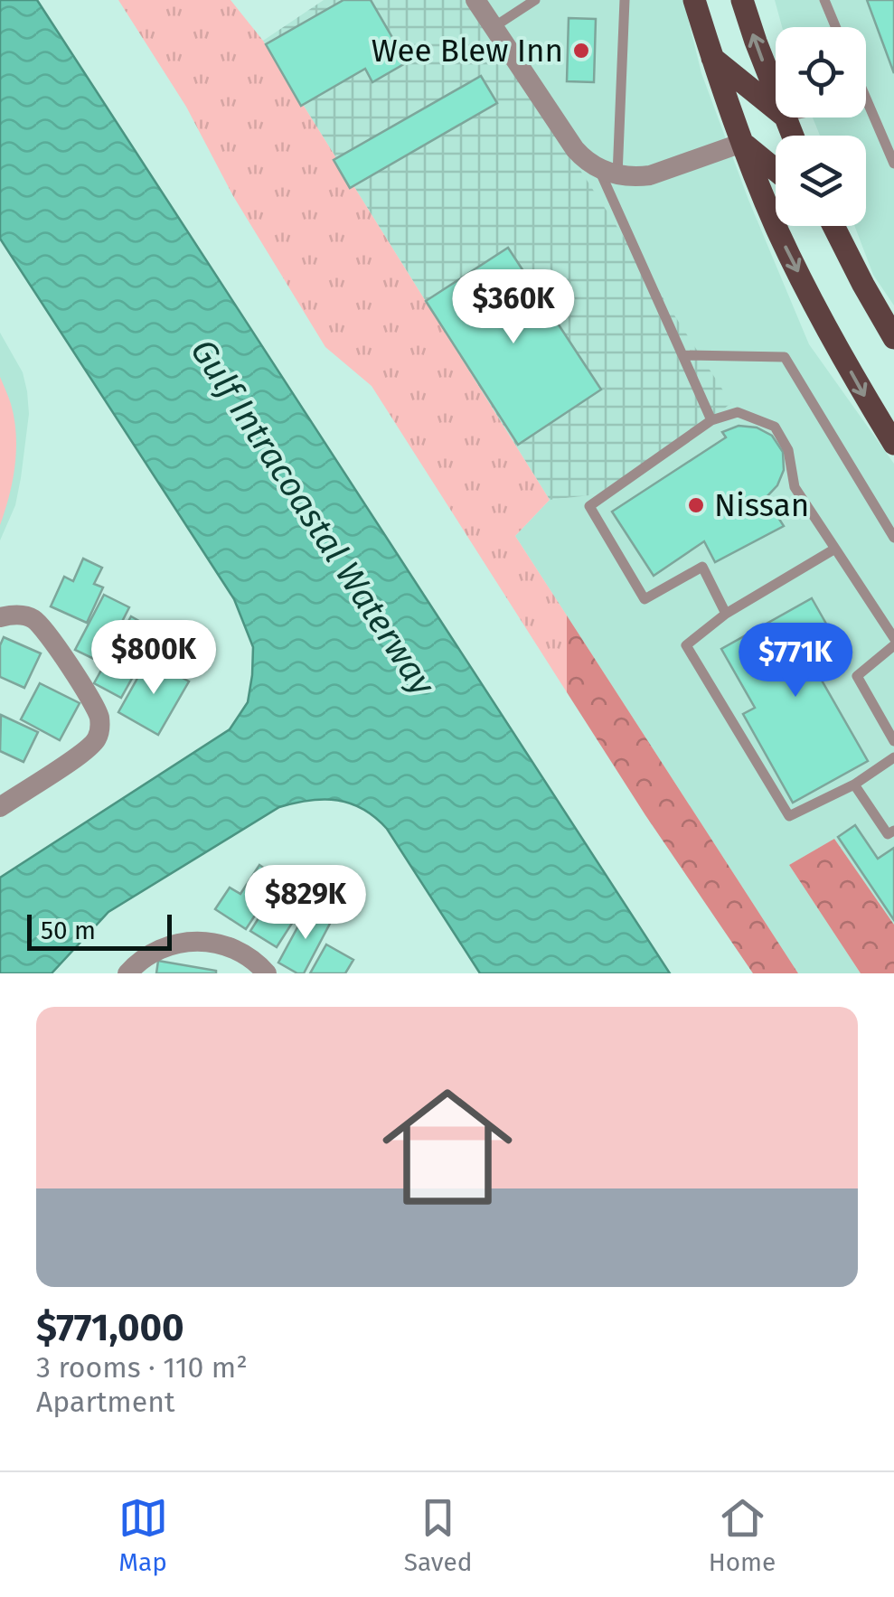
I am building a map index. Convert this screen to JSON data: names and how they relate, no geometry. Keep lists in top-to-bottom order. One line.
{"water":["Gulf Intracoastal Waterway"],"places":["Wee Blew Inn","Nissan"],"scale_bar":"50 m","page":{"price":["$360K","$800K","$771K","$829K"],"scale":"50 m","list":[{"name":"$771,000","note":"3 rooms · 110 m² · Apartment"}],"tabs":["Map","Saved","Home"]}}
